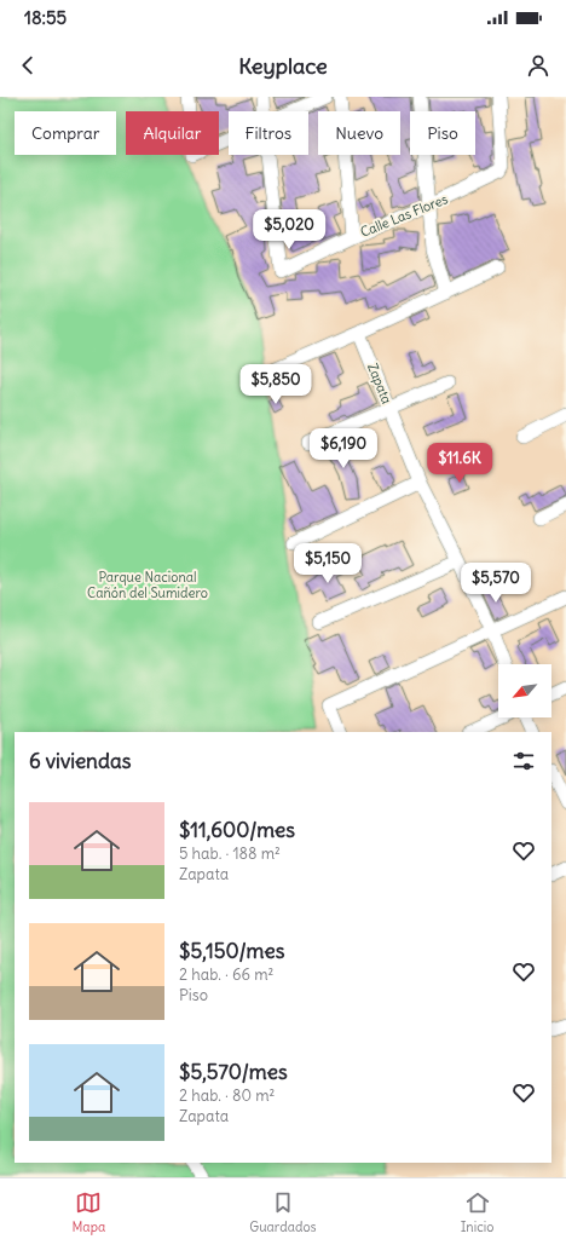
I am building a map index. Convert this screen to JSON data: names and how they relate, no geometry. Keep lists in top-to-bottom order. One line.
{"streets":{"street":["Calle Las Flores","Zapata"]},"parks":["Parque Nacional Cañón del Sumidero"],"north":"bottom left","page":{"status":"18:55","header":"Keyplace","chip":["Comprar","Alquilar","Filtros","Nuevo","Piso"],"price":["$5,020","$5,850","$6,190","$11.6K","$5,150","$5,570"],"heading":"6 viviendas","list":[{"name":"$11,600/mes","note":"5 hab. · 188 m² · Zapata"},{"name":"$5,150/mes","note":"2 hab. · 66 m² · Piso"},{"name":"$5,570/mes","note":"2 hab. · 80 m² · Zapata"}],"tabs":["Mapa","Guardados","Inicio"]}}
